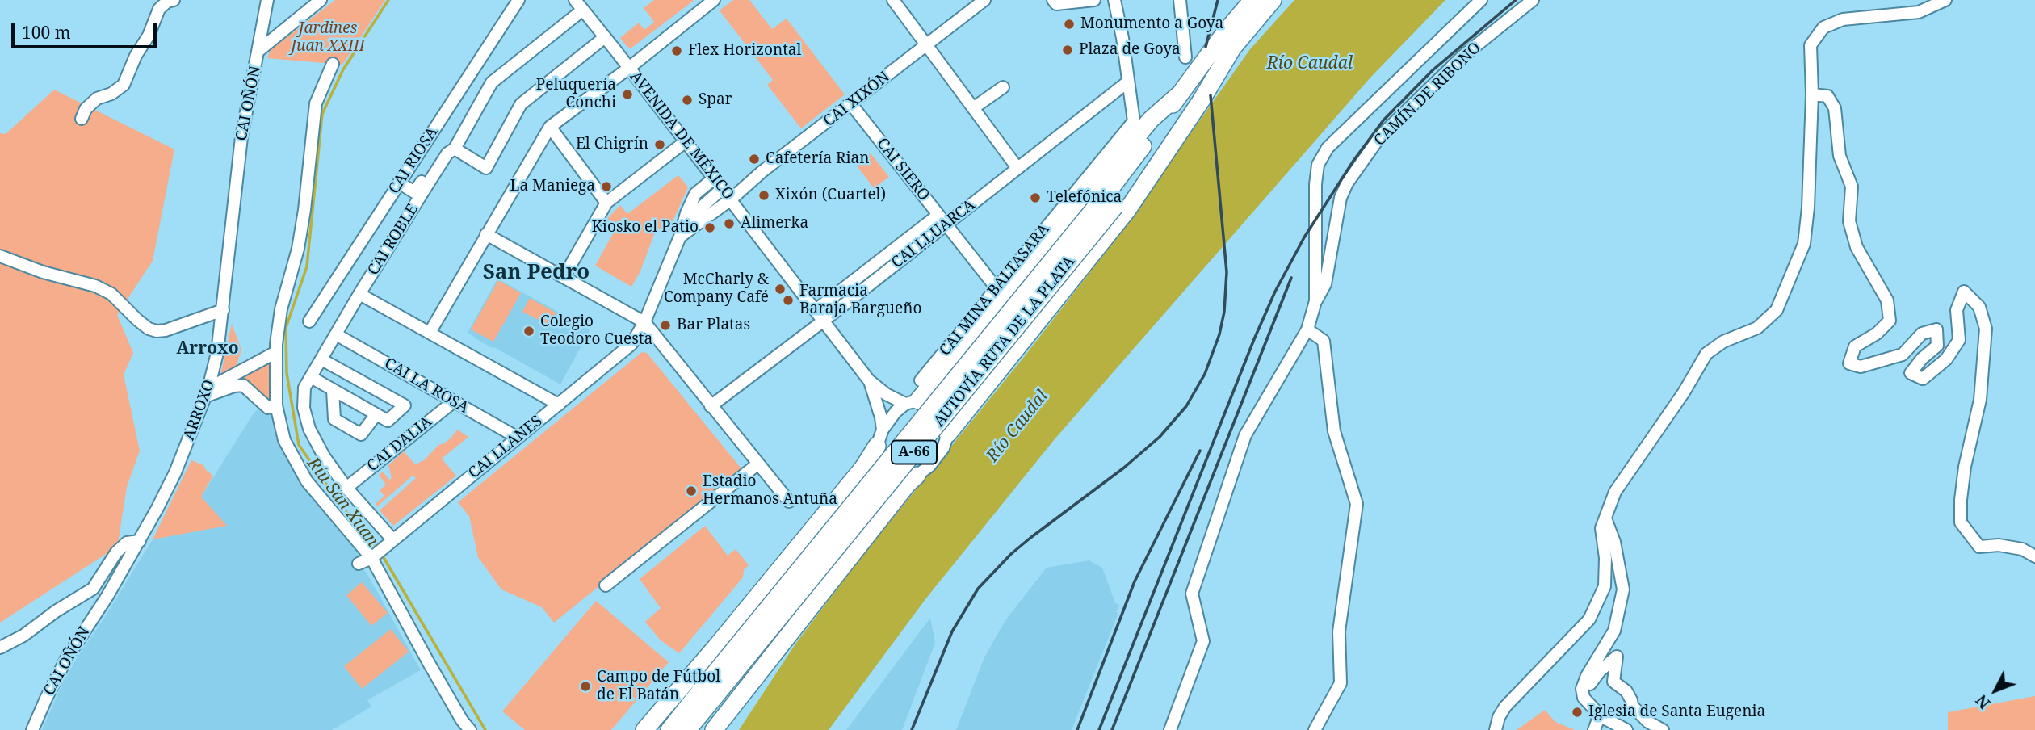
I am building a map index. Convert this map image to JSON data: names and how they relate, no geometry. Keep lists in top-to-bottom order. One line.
{"streets":{"highway":["AUTOVÍA RUTA DE LA PLATA","A-66"],"street":["CAMÍN DE RIBONO","CAI XIXÓN","CAI OÑÓN","AVENIDA DE MÉXICO","CAI RIOSA","CAI SIERO","CAI ḶḶUARCA","CAI ROBLE","CAI MINA BALTASARA","CAI LA ROSA","ARROXO","CAI DALIA","CAI LLANES"]},"crossings":[["CAI XIXÓN","AVENIDA DE MÉXICO"],["CAI XIXÓN","CAI SIERO"],["CAI XIXÓN","CAI LLANES"],["CAI OÑÓN","ARROXO"],["AVENIDA DE MÉXICO","CAI ḶḶUARCA"],["AVENIDA DE MÉXICO","CAI ROBLE"],["AVENIDA DE MÉXICO","A-66"],["CAI SIERO","CAI ḶḶUARCA"],["CAI SIERO","CAI MINA BALTASARA"],["CAI ḶḶUARCA","CAI MINA BALTASARA"],["CAI ROBLE","CAI LA ROSA"],["CAI ROBLE","CAI DALIA"],["CAI ROBLE","CAI LLANES"],["CAI LA ROSA","CAI DALIA"],["CAI LA ROSA","CAI LLANES"]],"districts":["San Pedro","Arroxo"],"water":["Río Caudal","Ríu San Xuan"],"parks":["Jardines Juan XXIII"],"places":["Monumento a Goya","Plaza de Goya","Flex Horizontal","Peluquería Conchi","Spar","El Chigrín","Cafetería Rian","La Maniega","Xixón (Cuartel)","Telefónica","Alimerka","Kiosko el Patio","McCharly & Company Café","Farmacia Baraja Bargueño","Bar Platas","Colegio Teodoro Cuesta","Estadio Hermanos Antuña","Campo de Fútbol de El Batán","Iglesia de Santa Eugenia"],"scale_bar":"100 m","north":"bottom left"}
